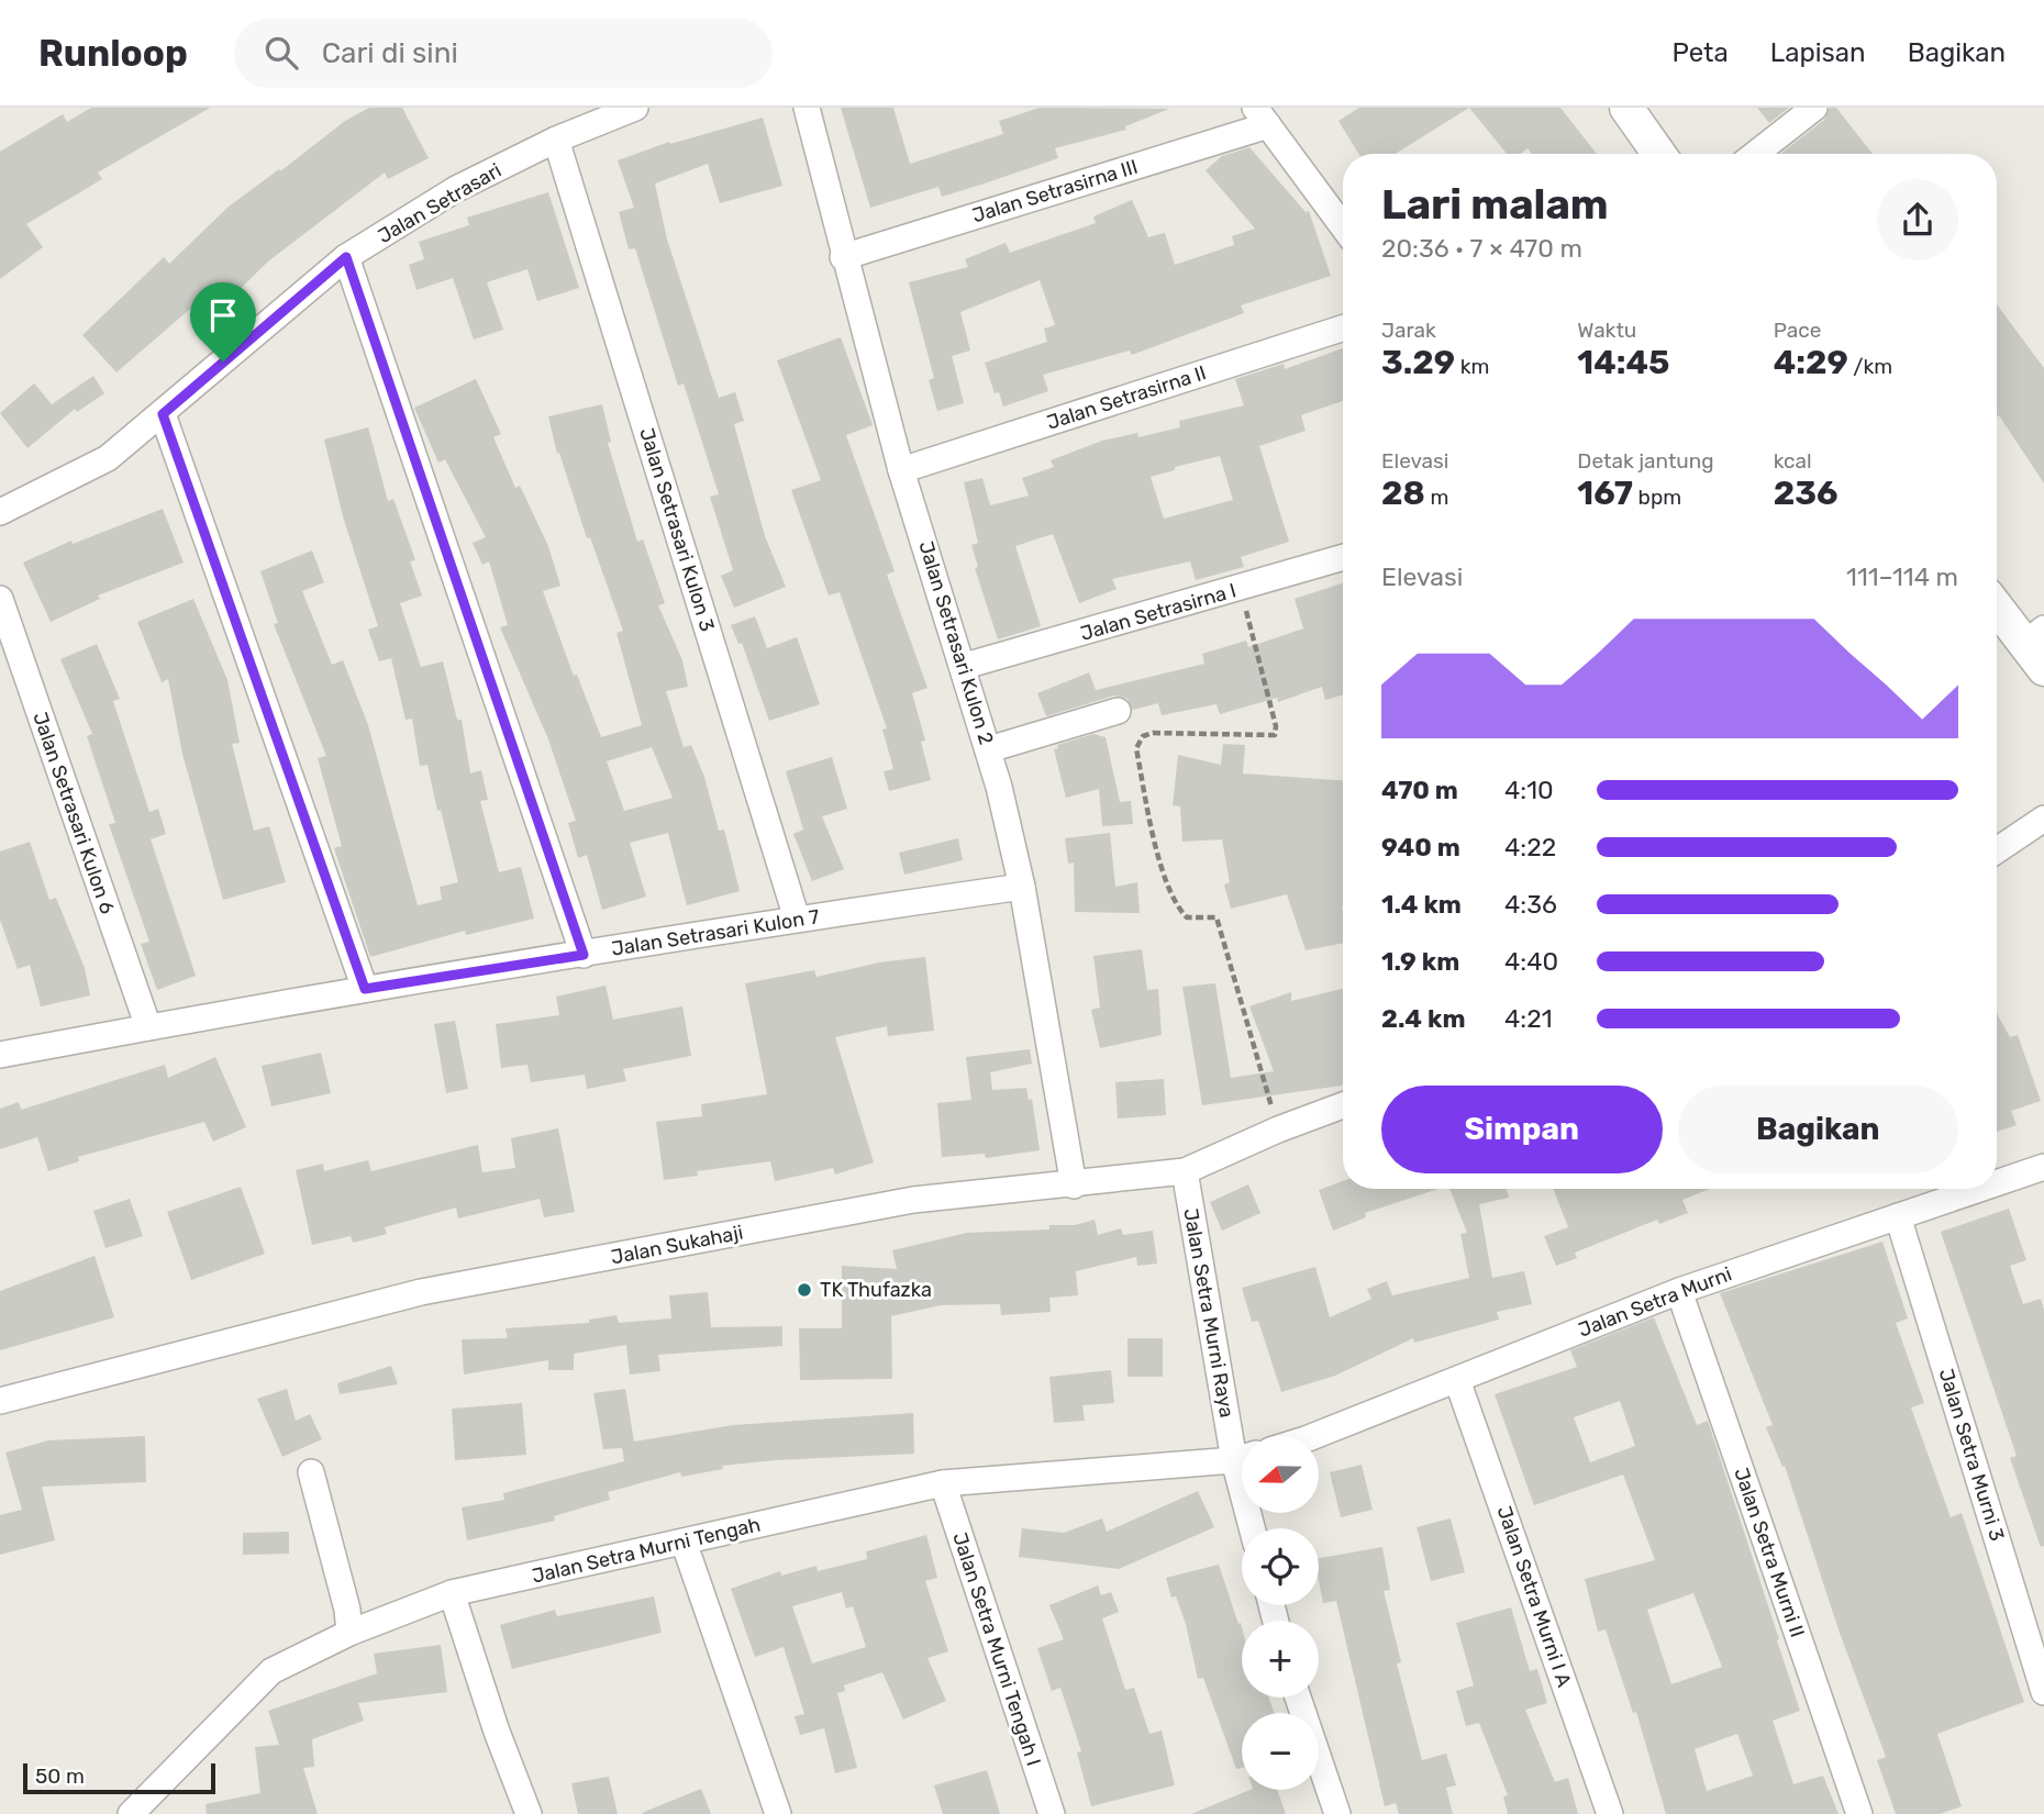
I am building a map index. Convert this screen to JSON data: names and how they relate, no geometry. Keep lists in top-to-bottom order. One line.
{"streets":{"street":["Jalan Setrasirna III","Jalan Setrasari","Jalan Setrasirna II","Jalan Setrasari Kulon 3","Jalan Setrasirna I","Jalan Setrasari Kulon 2","Jalan Setrasari Kulon 6","Jalan Setrasari Kulon 7","Jalan Sukahaji","Jalan Setra Murni","Jalan Setra Murni Raya","Jalan Setra Murni 3","Jalan Setra Murni Tengah","Jalan Setra Murni II","Jalan Setra Murni I A","Jalan Setra Murni Tengah I"]},"crossings":[["Jalan Setrasirna III","Jalan Setrasari Kulon 2"],["Jalan Setrasari","Jalan Setrasari Kulon 3"],["Jalan Setrasirna II","Jalan Setrasari Kulon 2"],["Jalan Setrasari Kulon 3","Jalan Setrasari Kulon 7"],["Jalan Setrasirna I","Jalan Setrasari Kulon 2"],["Jalan Setrasari Kulon 2","Jalan Setrasari Kulon 7"],["Jalan Setrasari Kulon 2","Jalan Sukahaji"],["Jalan Setrasari Kulon 6","Jalan Setrasari Kulon 7"],["Jalan Sukahaji","Jalan Setra Murni Raya"],["Jalan Setra Murni","Jalan Setra Murni 3"],["Jalan Setra Murni","Jalan Setra Murni II"],["Jalan Setra Murni","Jalan Setra Murni I A"],["Jalan Setra Murni Tengah","Jalan Setra Murni Tengah I"]],"places":["TK Thufazka"],"scale_bar":"50 m","north":"left","page":{"header":"Runloop","search":"Cari di sini","nav":["Peta","Lapisan","Bagikan"],"heading":["Lari malam","20:36 · 7 × 470 m"],"stats":[["Jarak","3.29 km"],["Waktu","14:45"],["Pace","4:29 /km"],["Elevasi","28 m"],["Detak jantung","167 bpm"],["kcal","236"]],"chart":["Elevasi","111–114 m"],"list":[{"name":"470 m","note":"4:10"},{"name":"940 m","note":"4:22"},{"name":"1.4 km","note":"4:36"},{"name":"1.9 km","note":"4:40"},{"name":"2.4 km","note":"4:21"}],"buttons":["Simpan","Bagikan"],"map_buttons":["+","−"],"scale":"50 m"}}
